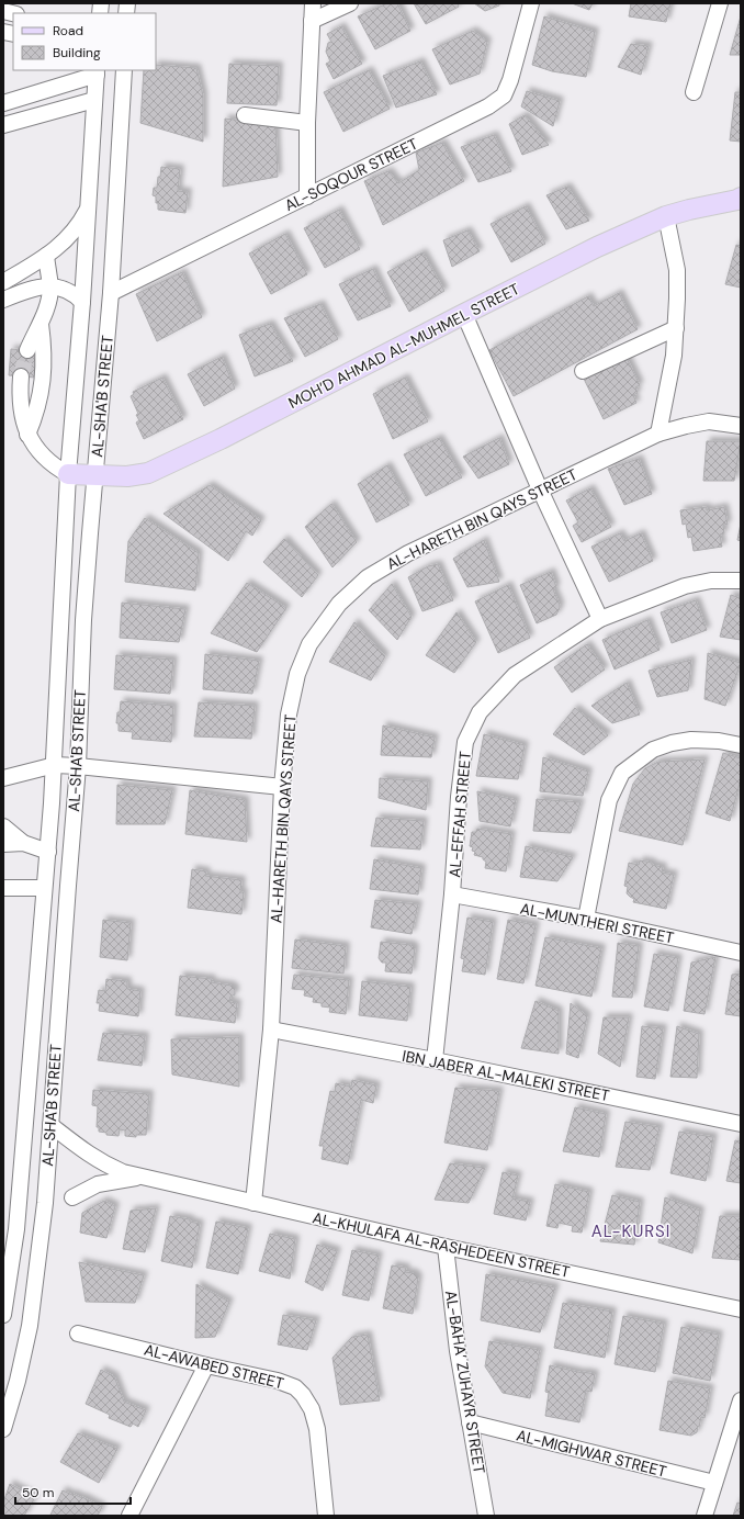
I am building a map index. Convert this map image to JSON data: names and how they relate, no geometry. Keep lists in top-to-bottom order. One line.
{"streets":{"main road":["MOH’D AHMAD AL-MUHMEL STREET"],"street":["AL-SOQOUR STREET","AL-SHA'B STREET","AL-HARETH BIN QAYS STREET","AL-EFFAH STREET","AL-MUNTHERI STREET","IBN JABER AL-MALEKI STREET","AL-KHULAFA AL-RASHEDEEN STREET","AL-AWABED STREET","AL-BAHA’ ZUHAYR STREET","AL-MIGHWAR STREET"]},"crossings":[["AL-SOQOUR STREET","AL-SHA'B STREET"],["MOH’D AHMAD AL-MUHMEL STREET","AL-SHA'B STREET"],["AL-SHA'B STREET","AL-KHULAFA AL-RASHEDEEN STREET"],["AL-HARETH BIN QAYS STREET","IBN JABER AL-MALEKI STREET"],["AL-HARETH BIN QAYS STREET","AL-KHULAFA AL-RASHEDEEN STREET"],["AL-EFFAH STREET","AL-MUNTHERI STREET"],["AL-EFFAH STREET","IBN JABER AL-MALEKI STREET"],["AL-KHULAFA AL-RASHEDEEN STREET","AL-BAHA’ ZUHAYR STREET"],["AL-BAHA’ ZUHAYR STREET","AL-MIGHWAR STREET"]],"districts":["AL-KURSI"],"legend":["Road","Building"],"scale_bar":"50 m"}
